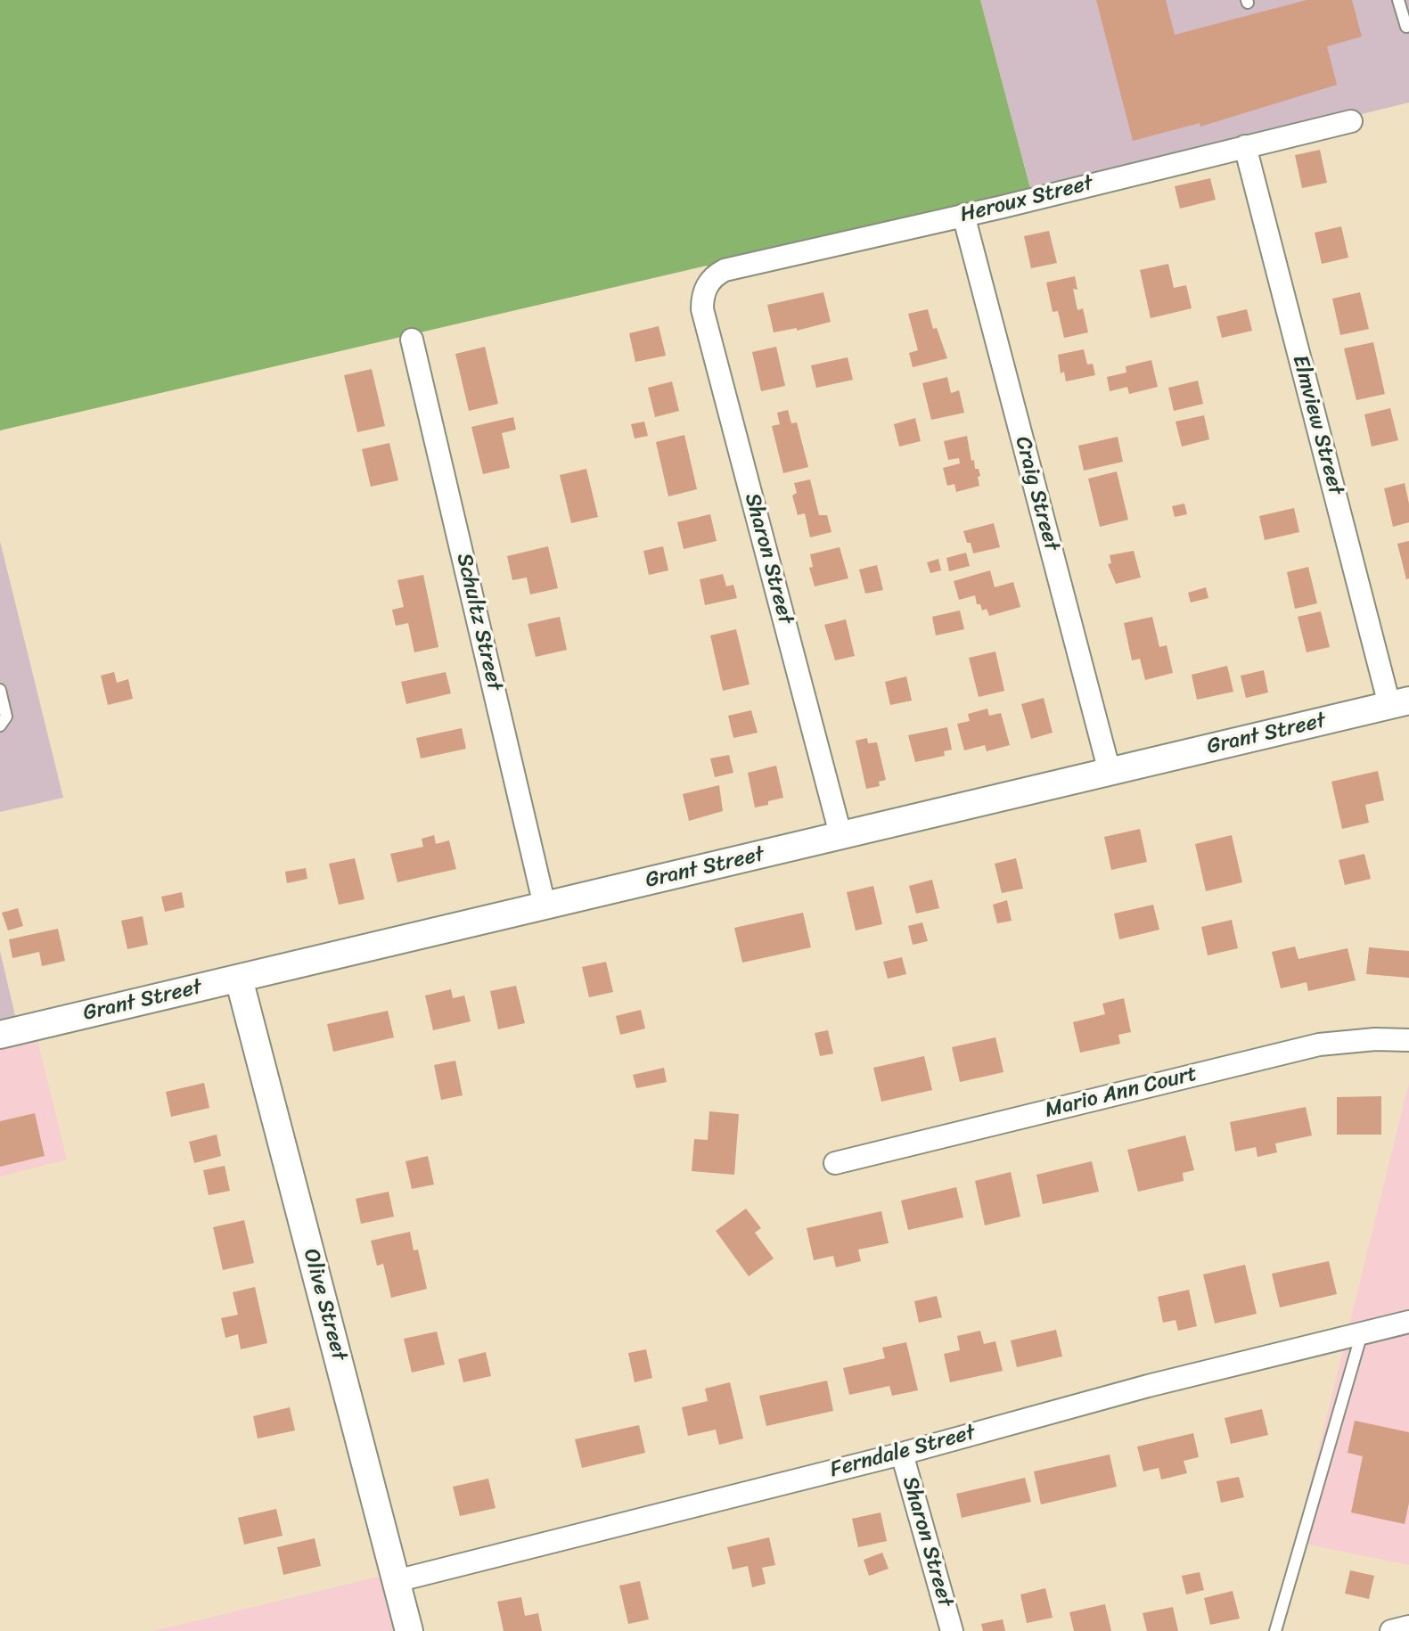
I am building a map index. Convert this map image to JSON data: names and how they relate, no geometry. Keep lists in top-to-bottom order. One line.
{"streets":{"street":["Heroux Street","Elmview Street","Craig Street","Sharon Street","Schultz Street","Grant Street","Mario Ann Court","Olive Street","Ferndale Street"]},"crossings":[["Heroux Street","Elmview Street"],["Heroux Street","Craig Street"],["Heroux Street","Sharon Street"],["Elmview Street","Grant Street"],["Craig Street","Grant Street"],["Sharon Street","Grant Street"],["Sharon Street","Ferndale Street"],["Schultz Street","Grant Street"],["Grant Street","Olive Street"],["Olive Street","Ferndale Street"]]}
